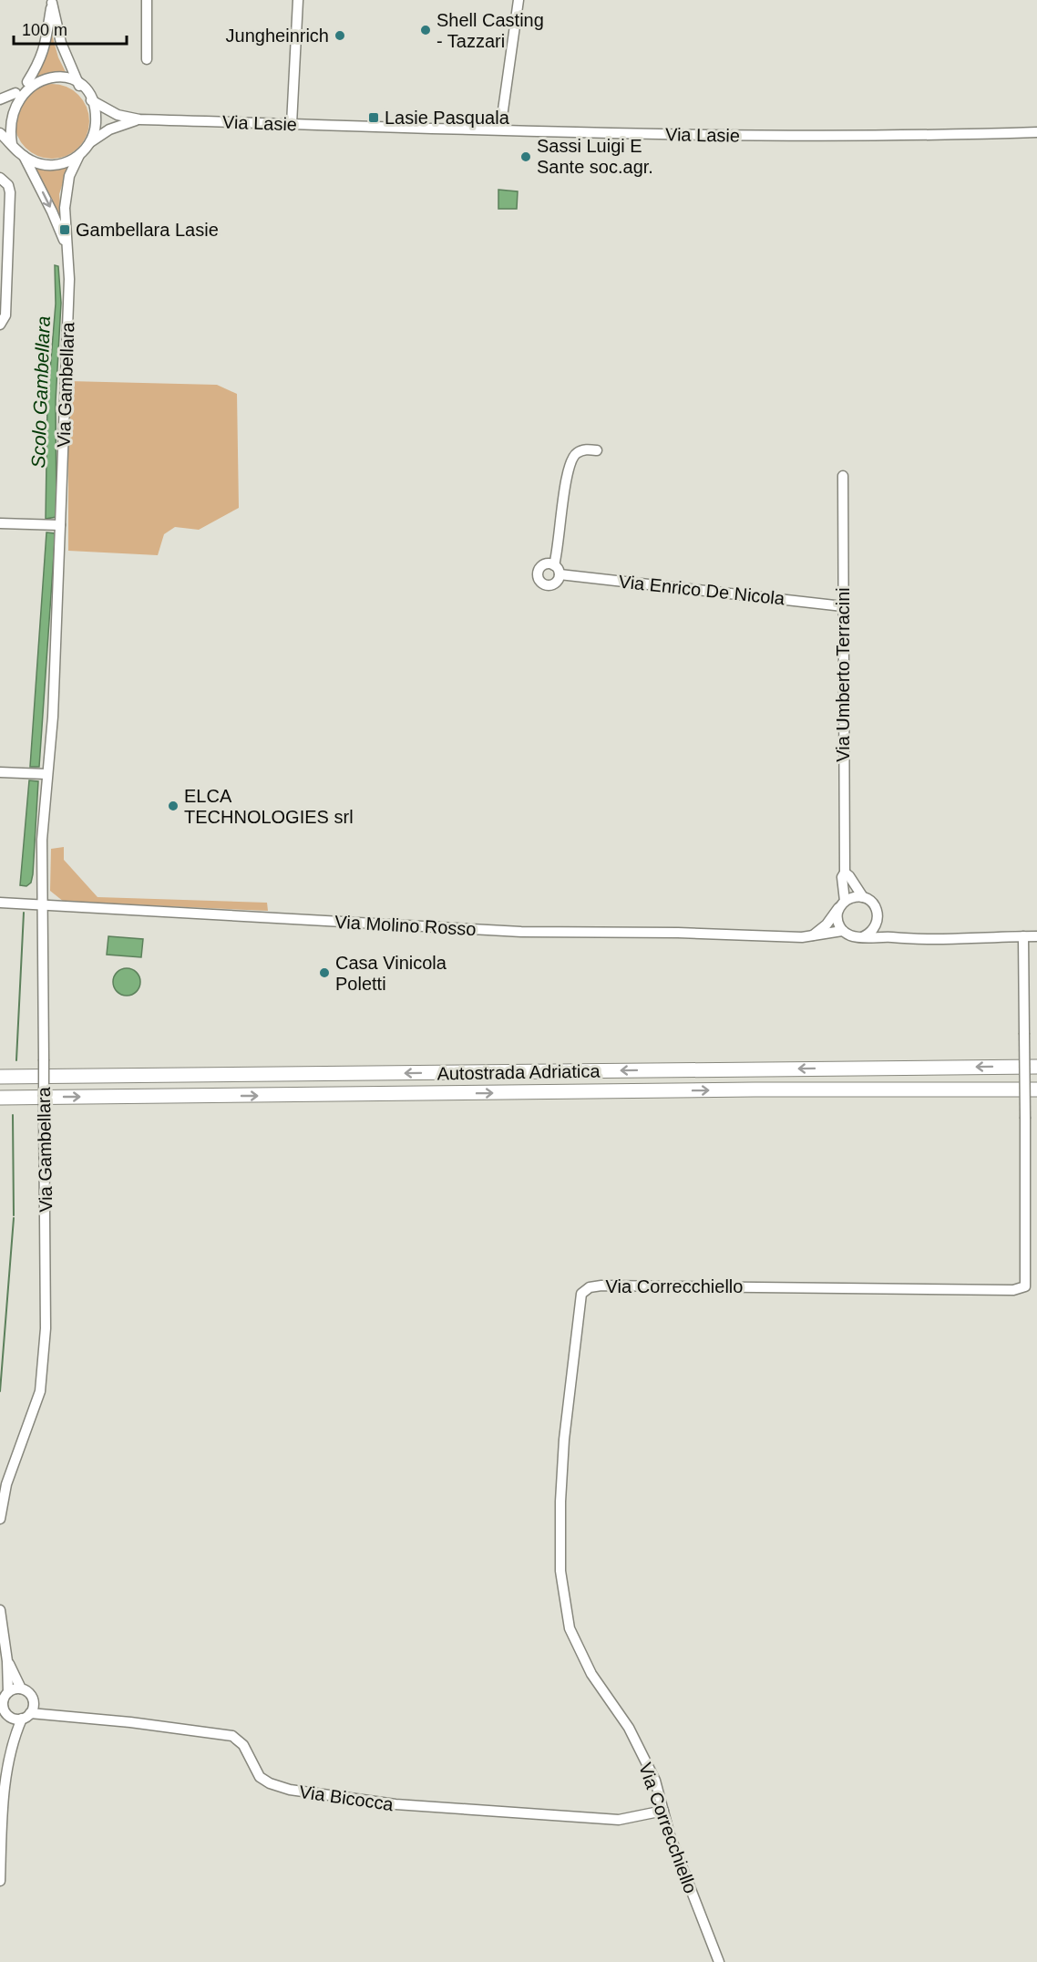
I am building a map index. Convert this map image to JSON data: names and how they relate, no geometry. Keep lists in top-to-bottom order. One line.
{"streets":{"highway":["Autostrada Adriatica"],"street":["Via Lasie","Via Gambellara","Via Enrico De Nicola","Via Umberto Terracini","Via Molino Rosso","Via Correcchiello","Via Bicocca"]},"crossings":[["Via Lasie","Via Gambellara"],["Via Gambellara","Via Molino Rosso"],["Via Enrico De Nicola","Via Umberto Terracini"],["Via Umberto Terracini","Via Molino Rosso"],["Via Correcchiello","Via Bicocca"]],"water":["Scolo Gambellara"],"places":{"other":["Shell Casting - Tazzari","Jungheinrich","Sassi Luigi E Sante soc.agr.","ELCA TECHNOLOGIES srl","Casa Vinicola Poletti"],"transit":["Lasie Pasquala","Gambellara Lasie"]},"scale_bar":"100 m"}
